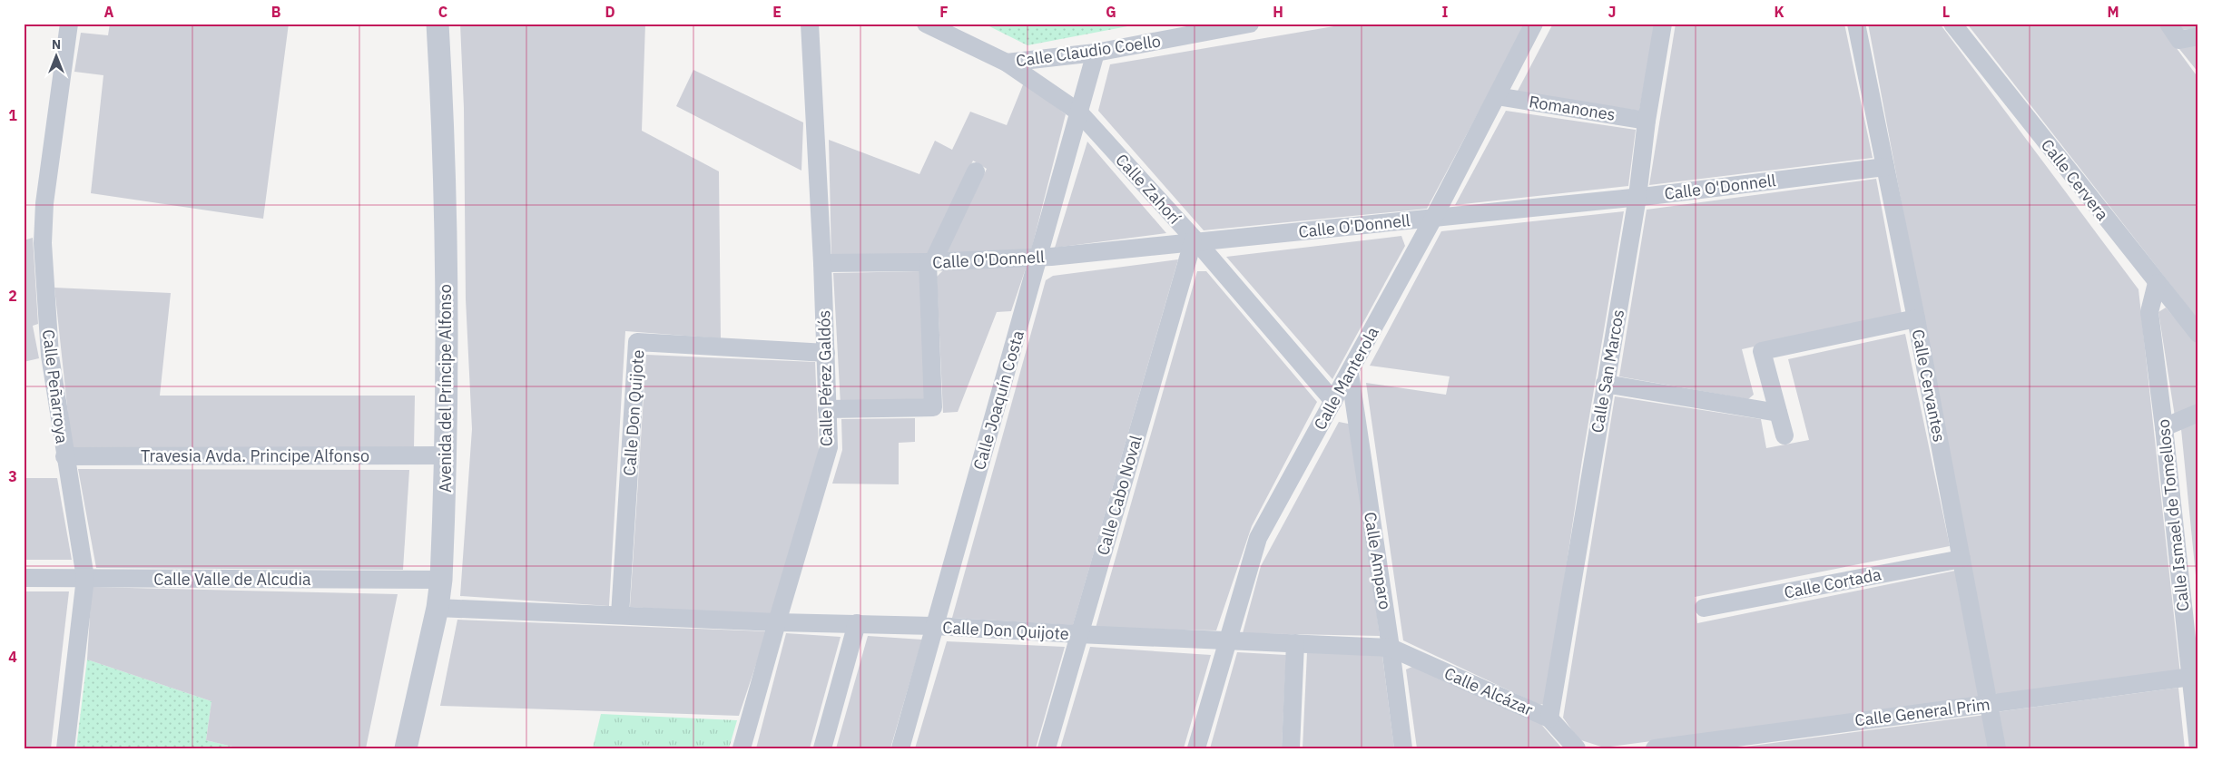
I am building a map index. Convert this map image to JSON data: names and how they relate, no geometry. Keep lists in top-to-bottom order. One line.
{"streets":{"street":["Calle Claudio Coello","Romanones","Calle Cervera","Calle O'Donnell","Calle Zahorí","Calle San Marcos","Calle Pérez Galdós","Calle Manterola","Calle Cervantes","Calle Peñarroya","Avenida del Príncipe Alfonso","Calle Joaquín Costa","Calle Don Quijote","Travesia Avda. Principe Alfonso","Calle Cabo Noval","Calle Ismael de Tomelloso","Calle Amparo","Calle Valle de Alcudia","Calle Cortada","Calle Alcázar","Calle General Prim"]},"crossings":[["Calle Claudio Coello","Calle Zahorí"],["Calle Claudio Coello","Calle Joaquín Costa"],["Romanones","Calle San Marcos"],["Romanones","Calle Manterola"],["Calle Cervera","Calle Ismael de Tomelloso"],["Calle O'Donnell","Calle Zahorí"],["Calle O'Donnell","Calle San Marcos"],["Calle O'Donnell","Calle Pérez Galdós"],["Calle O'Donnell","Calle Manterola"],["Calle O'Donnell","Calle Cervantes"],["Calle O'Donnell","Calle Joaquín Costa"],["Calle O'Donnell","Calle Cabo Noval"],["Calle Zahorí","Calle Manterola"],["Calle Zahorí","Calle Joaquín Costa"],["Calle Zahorí","Calle Cabo Noval"],["Calle San Marcos","Calle Alcázar"],["Calle Pérez Galdós","Calle Don Quijote"],["Calle Manterola","Calle Don Quijote"],["Calle Manterola","Calle Amparo"],["Calle Cervantes","Calle Cortada"],["Calle Cervantes","Calle General Prim"],["Calle Peñarroya","Travesia Avda. Principe Alfonso"],["Calle Peñarroya","Calle Valle de Alcudia"],["Avenida del Príncipe Alfonso","Calle Don Quijote"],["Avenida del Príncipe Alfonso","Travesia Avda. Principe Alfonso"],["Avenida del Príncipe Alfonso","Calle Valle de Alcudia"],["Calle Joaquín Costa","Calle Don Quijote"],["Calle Don Quijote","Calle Cabo Noval"],["Calle Don Quijote","Calle Amparo"],["Calle Don Quijote","Calle Alcázar"],["Calle Ismael de Tomelloso","Calle General Prim"],["Calle Amparo","Calle Alcázar"]],"north":"top","grid":{"columns":["A","B","C","D","E","F","G","H","I","J","K","L","M"],"rows":["1","2","3","4"]}}
